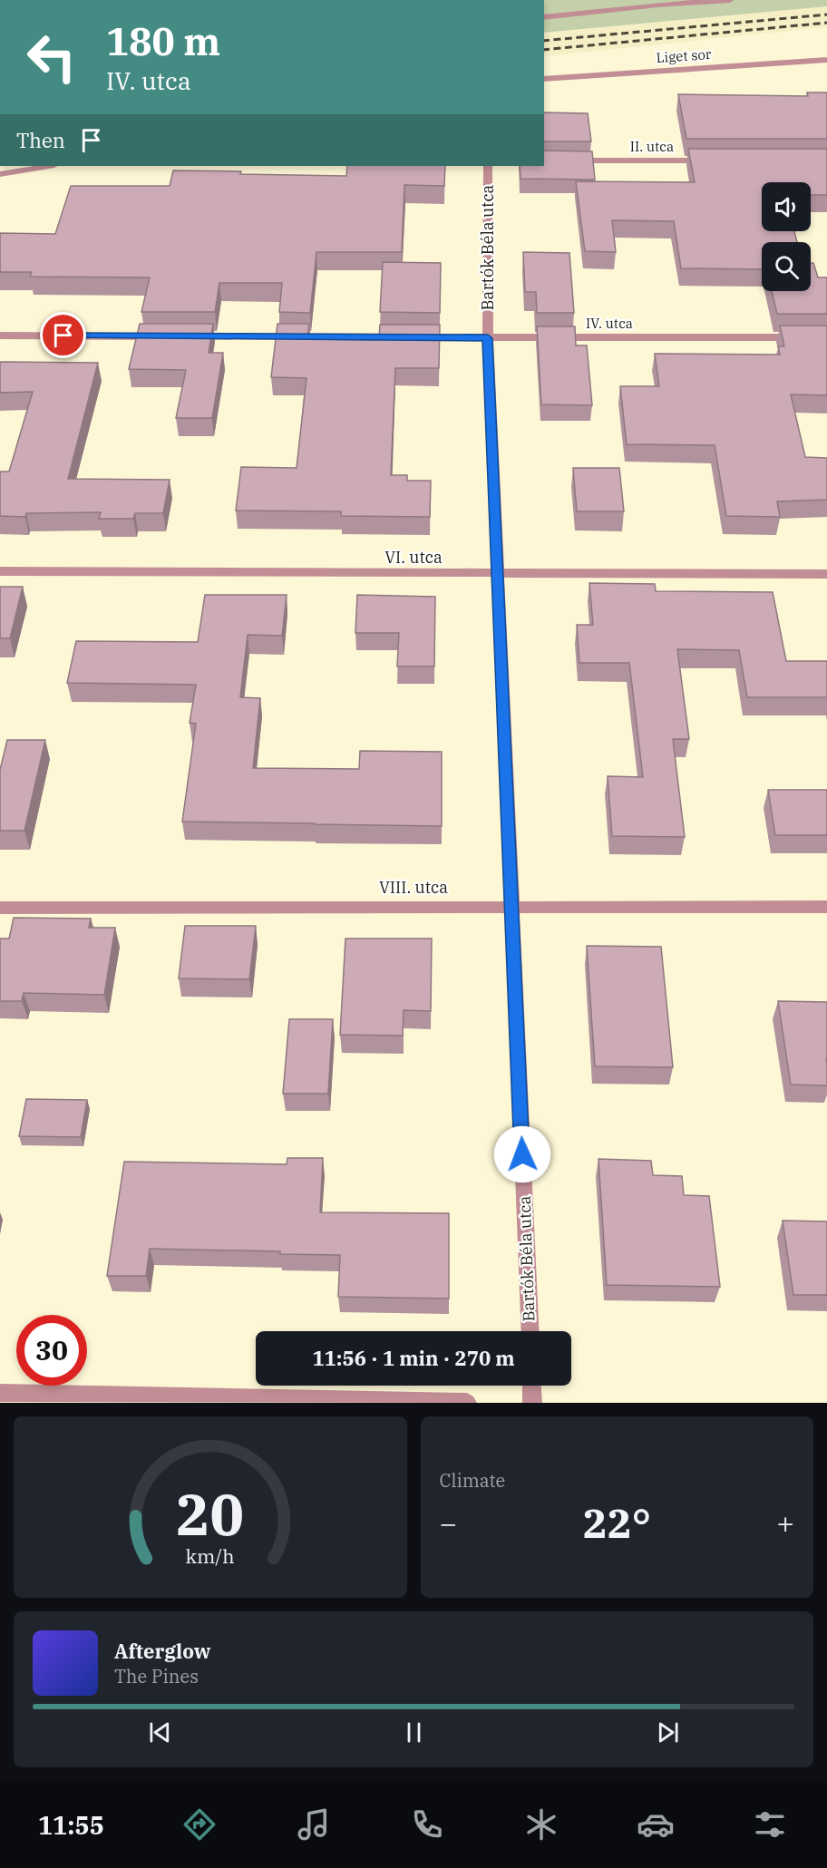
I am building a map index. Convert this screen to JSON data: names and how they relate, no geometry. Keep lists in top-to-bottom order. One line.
{"streets":{"street":["Liget sor","II. utca","Bartók Béla utca","IV. utca","VI. utca","VIII. utca"]},"crossings":[["Bartók Béla utca","IV. utca"],["Bartók Béla utca","VI. utca"],["Bartók Béla utca","VIII. utca"]],"page":{"turn":["180 m","IV. utca"],"then":"Then","limit":"30","trip":"11:56 · 1 min · 270 m","tile":"Climate","heat":["−","22°","+"],"song":["Afterglow","The Pines"],"tabs":"11:55","gauge":["20","km/h"]}}
